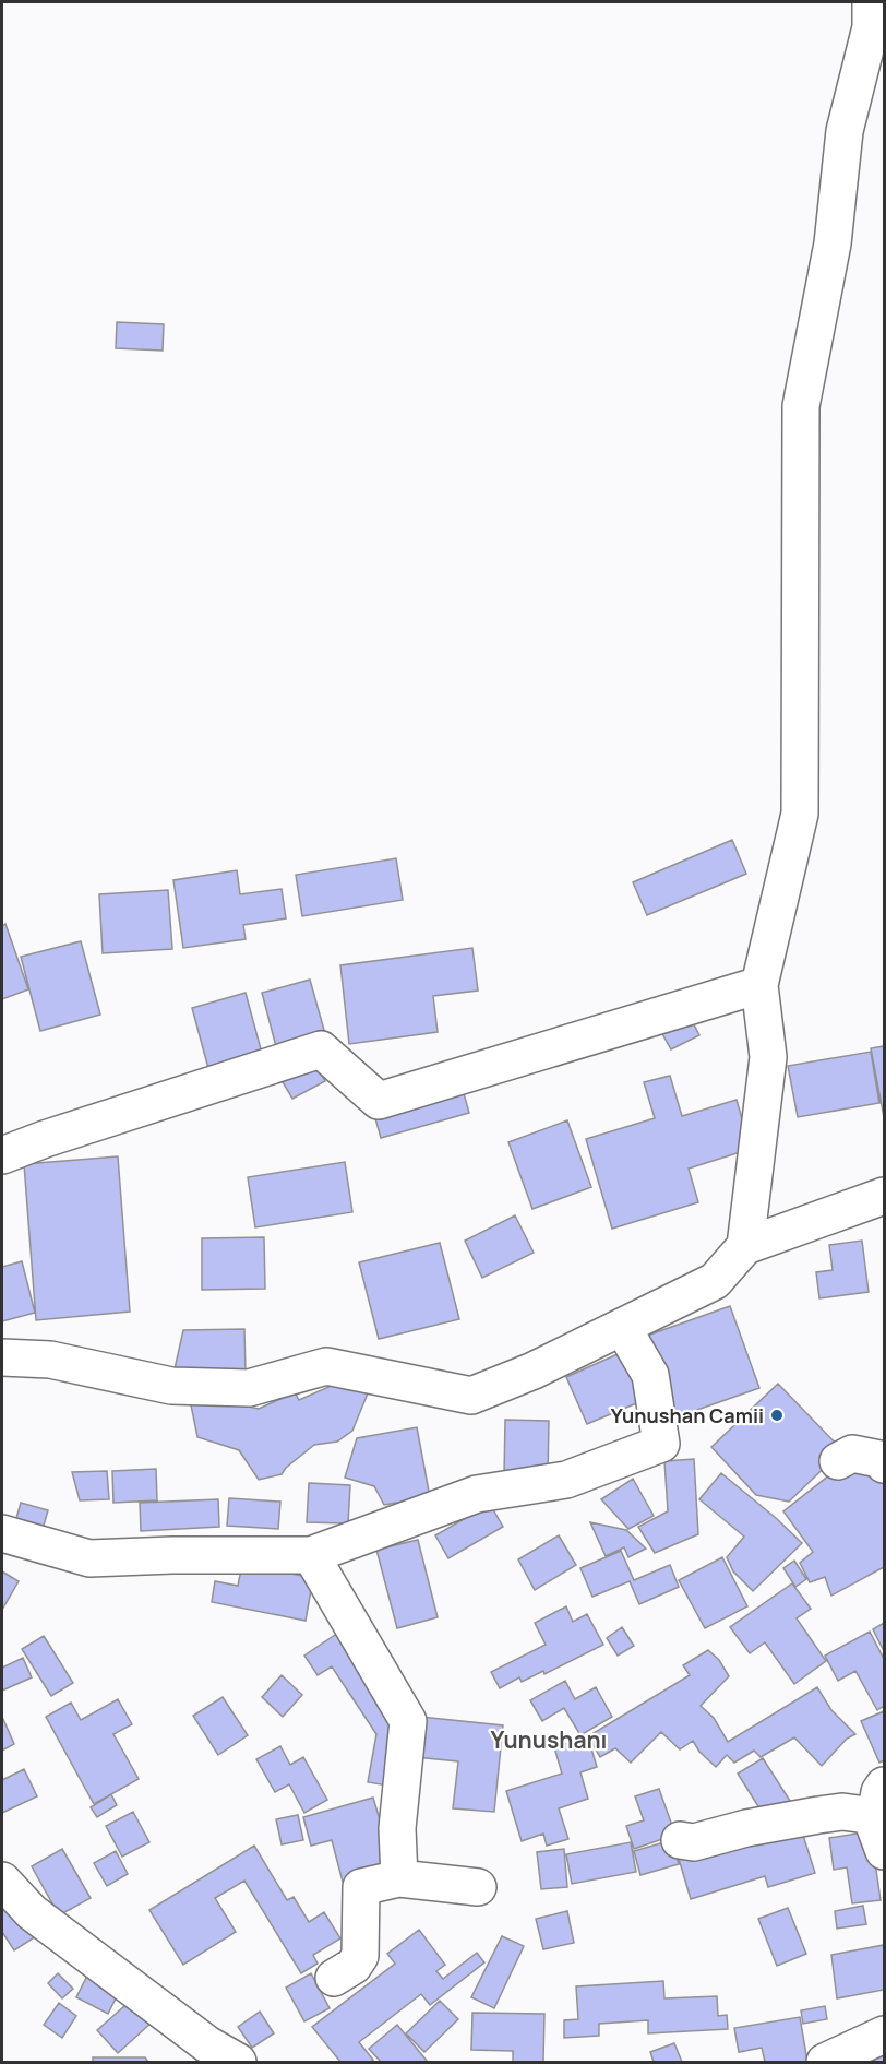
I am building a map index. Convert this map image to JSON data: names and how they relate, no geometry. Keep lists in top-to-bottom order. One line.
{"districts":["Yunushanı"],"places":["Yunushan Camii"]}
